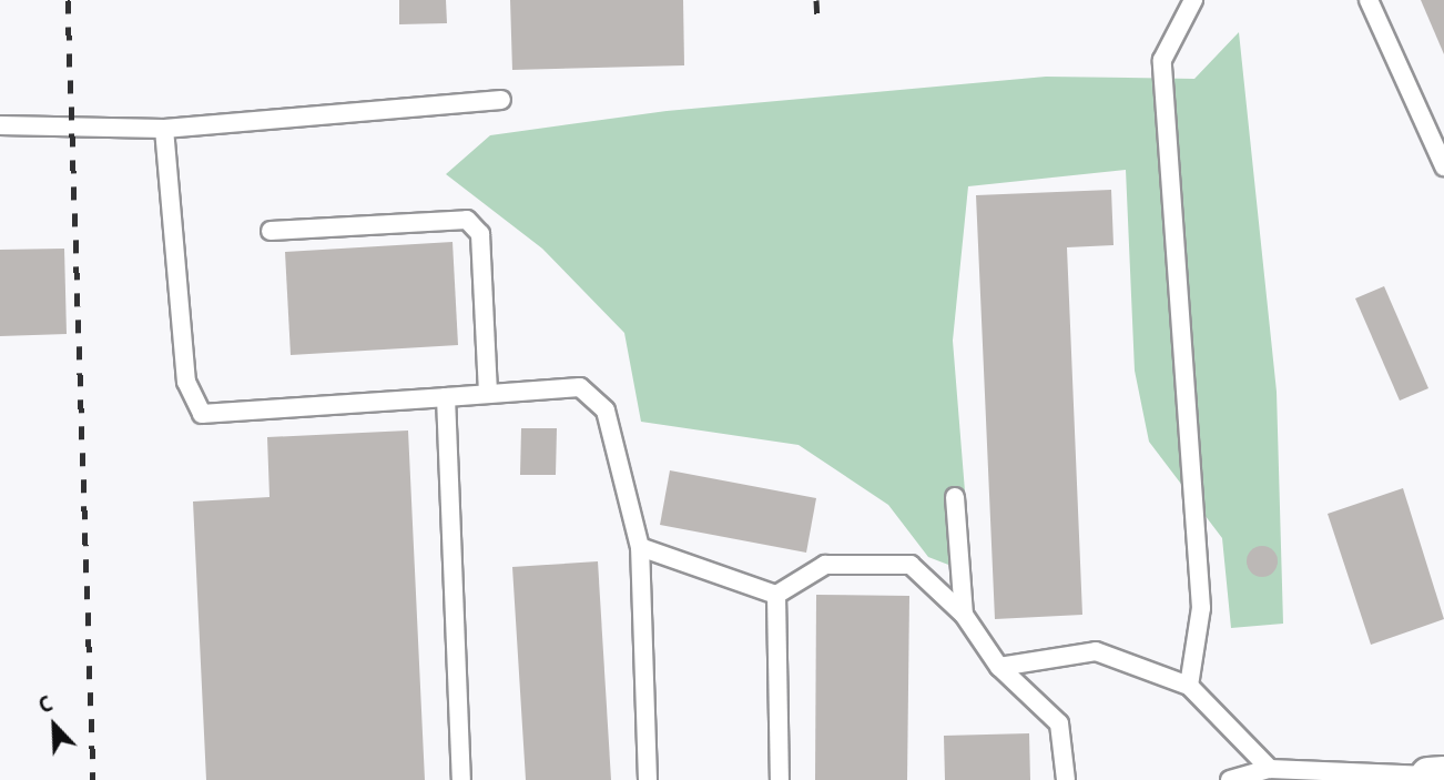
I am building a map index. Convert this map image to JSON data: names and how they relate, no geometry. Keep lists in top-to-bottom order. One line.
{"north":"top left"}
